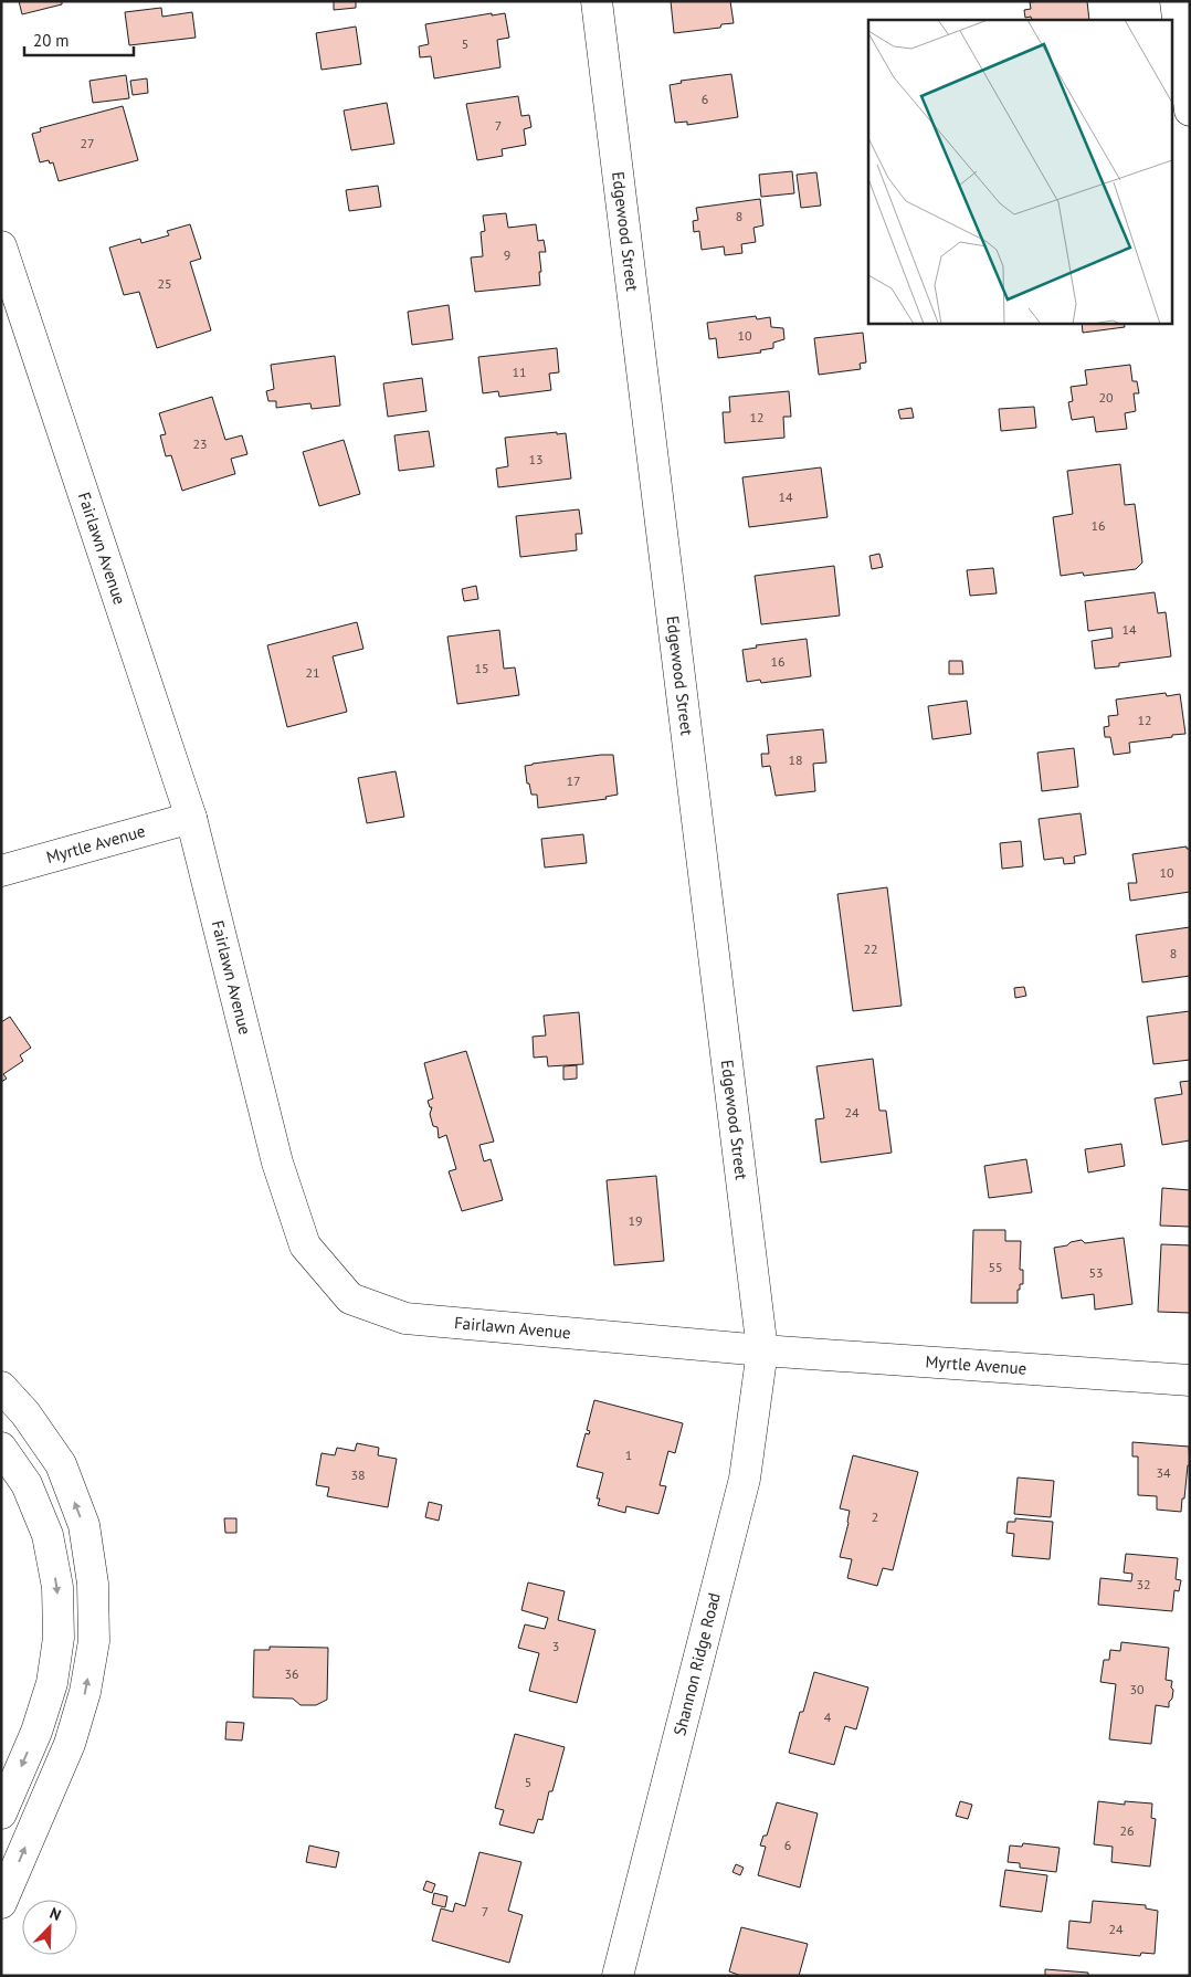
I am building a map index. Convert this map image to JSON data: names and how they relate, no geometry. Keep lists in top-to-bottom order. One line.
{"streets":{"main road":["Edgewood Street","Fairlawn Avenue","Myrtle Avenue","Shannon Ridge Road"]},"crossings":[["Edgewood Street","Fairlawn Avenue"],["Edgewood Street","Myrtle Avenue"],["Edgewood Street","Shannon Ridge Road"],["Fairlawn Avenue","Myrtle Avenue"],["Fairlawn Avenue","Shannon Ridge Road"],["Myrtle Avenue","Shannon Ridge Road"]],"house_numbers":["5","6","7","27","8","9","25","10","11","20","12","23","13","14","16","14","16","15","21","12","18","17","10","22","8","24","19","55","53","1","34","38","2","32","3","36","30","4","5","26","6","7","24"],"scale_bar":"20 m","north":"top right"}
